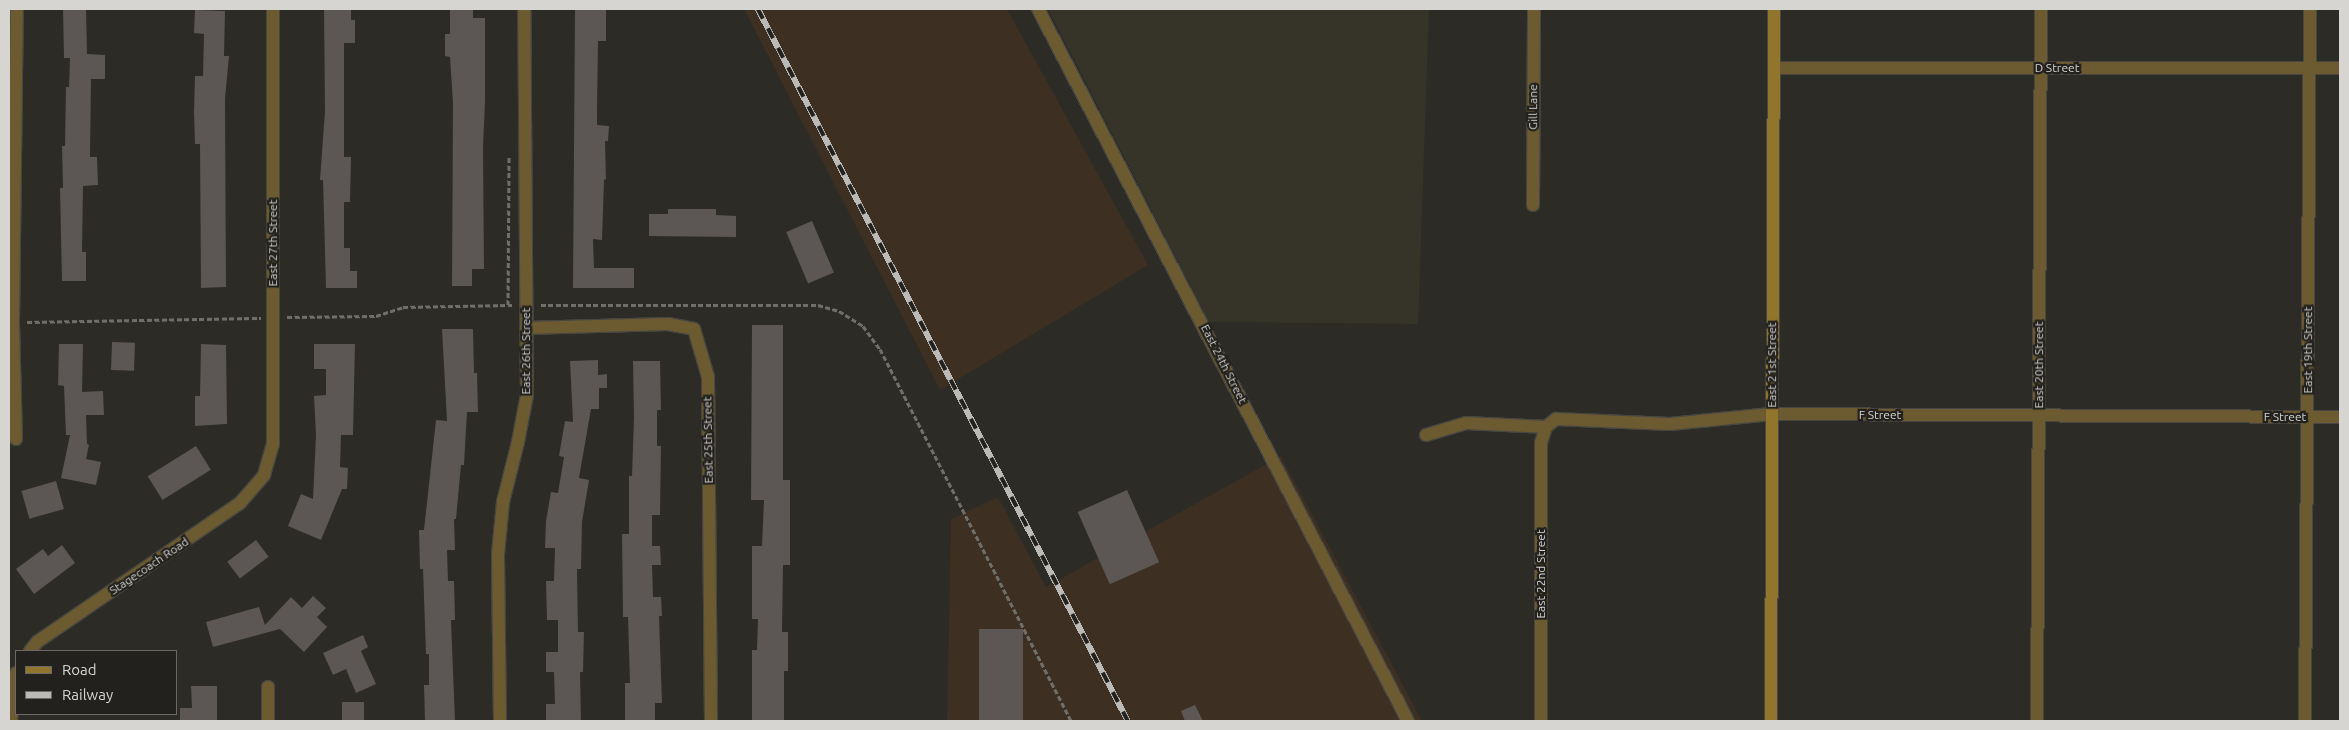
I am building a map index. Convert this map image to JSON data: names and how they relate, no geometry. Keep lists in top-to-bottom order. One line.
{"streets":{"main road":["East 21st Street"],"street":["D Street","Gill Lane","East 27th Street","East 19th Street","East 26th Street","East 24th Street","East 20th Street","F Street","East 25th Street","Stagecoach Road","East 22nd Street"]},"crossings":[["D Street","East 19th Street"],["D Street","East 21st Street"],["D Street","East 20th Street"],["East 27th Street","Stagecoach Road"],["East 19th Street","F Street"],["East 26th Street","East 25th Street"],["East 21st Street","F Street"],["East 20th Street","F Street"],["F Street","East 22nd Street"]],"legend":["Road","Railway"]}
